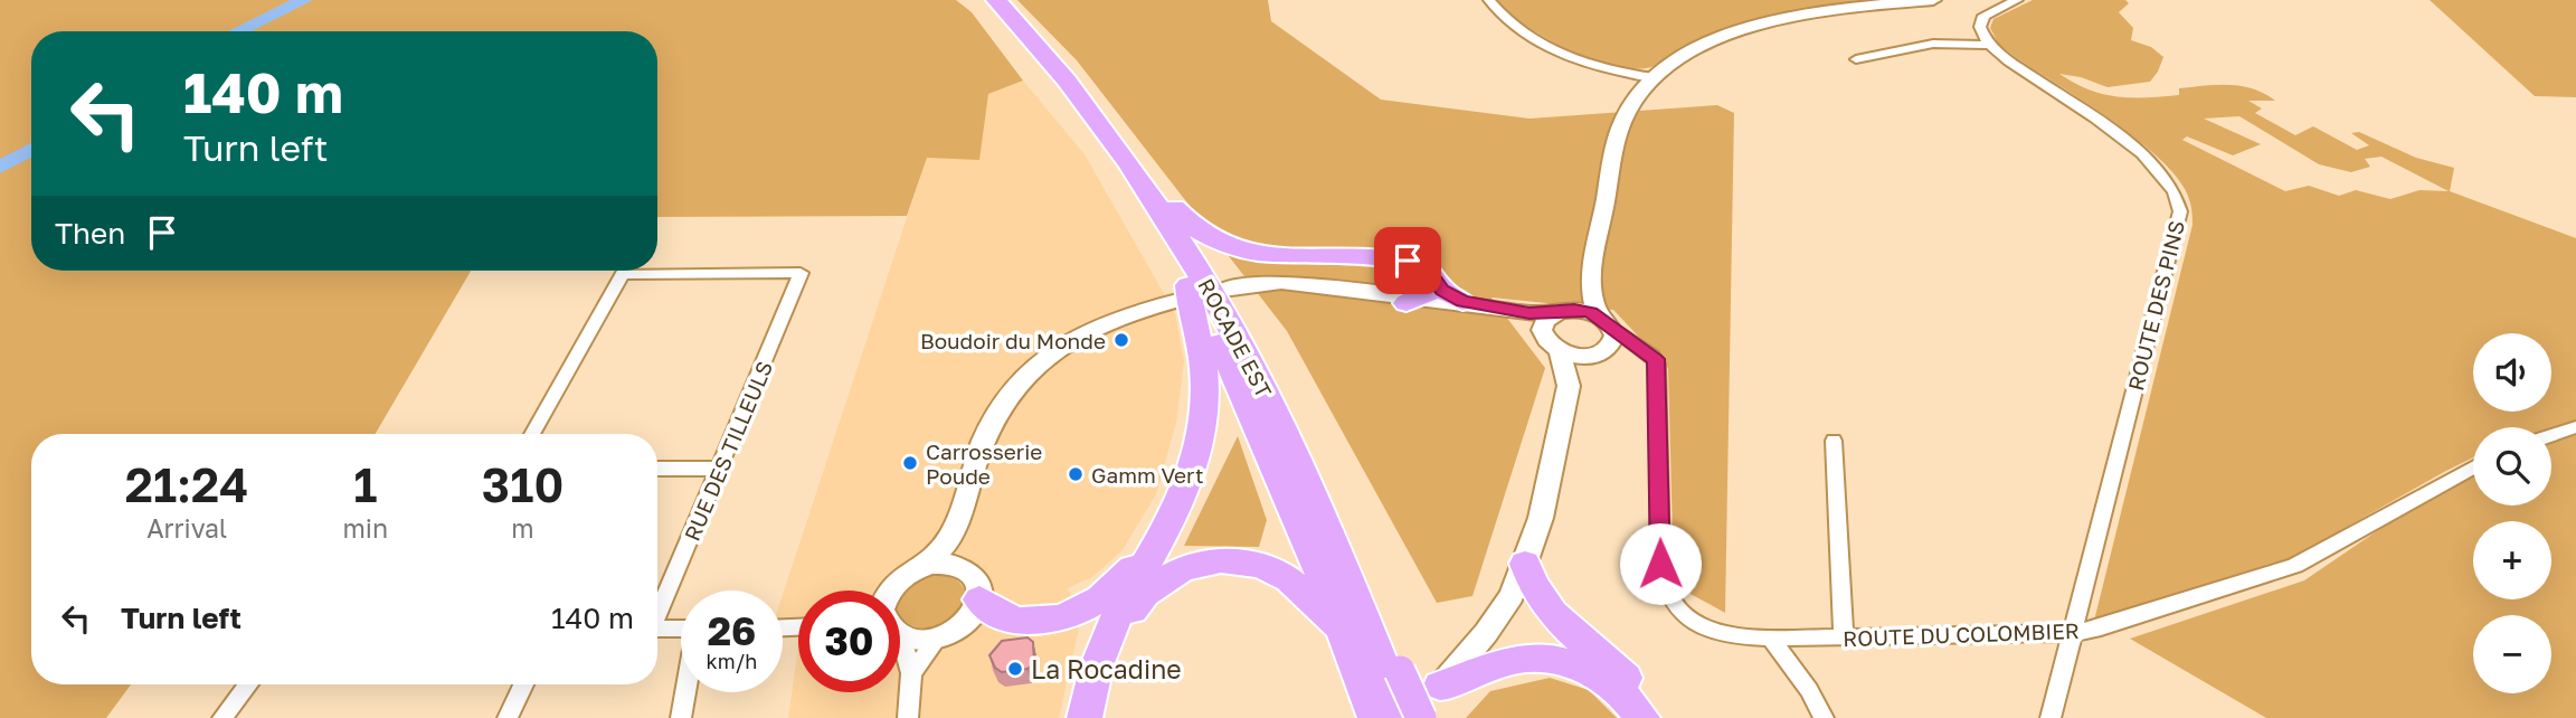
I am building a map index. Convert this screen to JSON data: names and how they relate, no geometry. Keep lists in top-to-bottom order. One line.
{"streets":{"highway":["ROCADE EST"],"street":["ROUTE DES PINS","RUE DES TILLEULS","ROUTE DU COLOMBIER"]},"crossings":[["ROUTE DES PINS","ROUTE DU COLOMBIER"]],"places":["Boudoir du Monde","Carrosserie Poude","Gamm Vert","La Rocadine"],"page":{"turn":["140 m","Turn left"],"then":"Then","map_buttons":["+","−"],"eta":["21:24","Arrival","1","min","310","m"],"list":[{"name":"Turn left","value":"140 m"}],"speed":"26 km/h","limit":"30"}}
